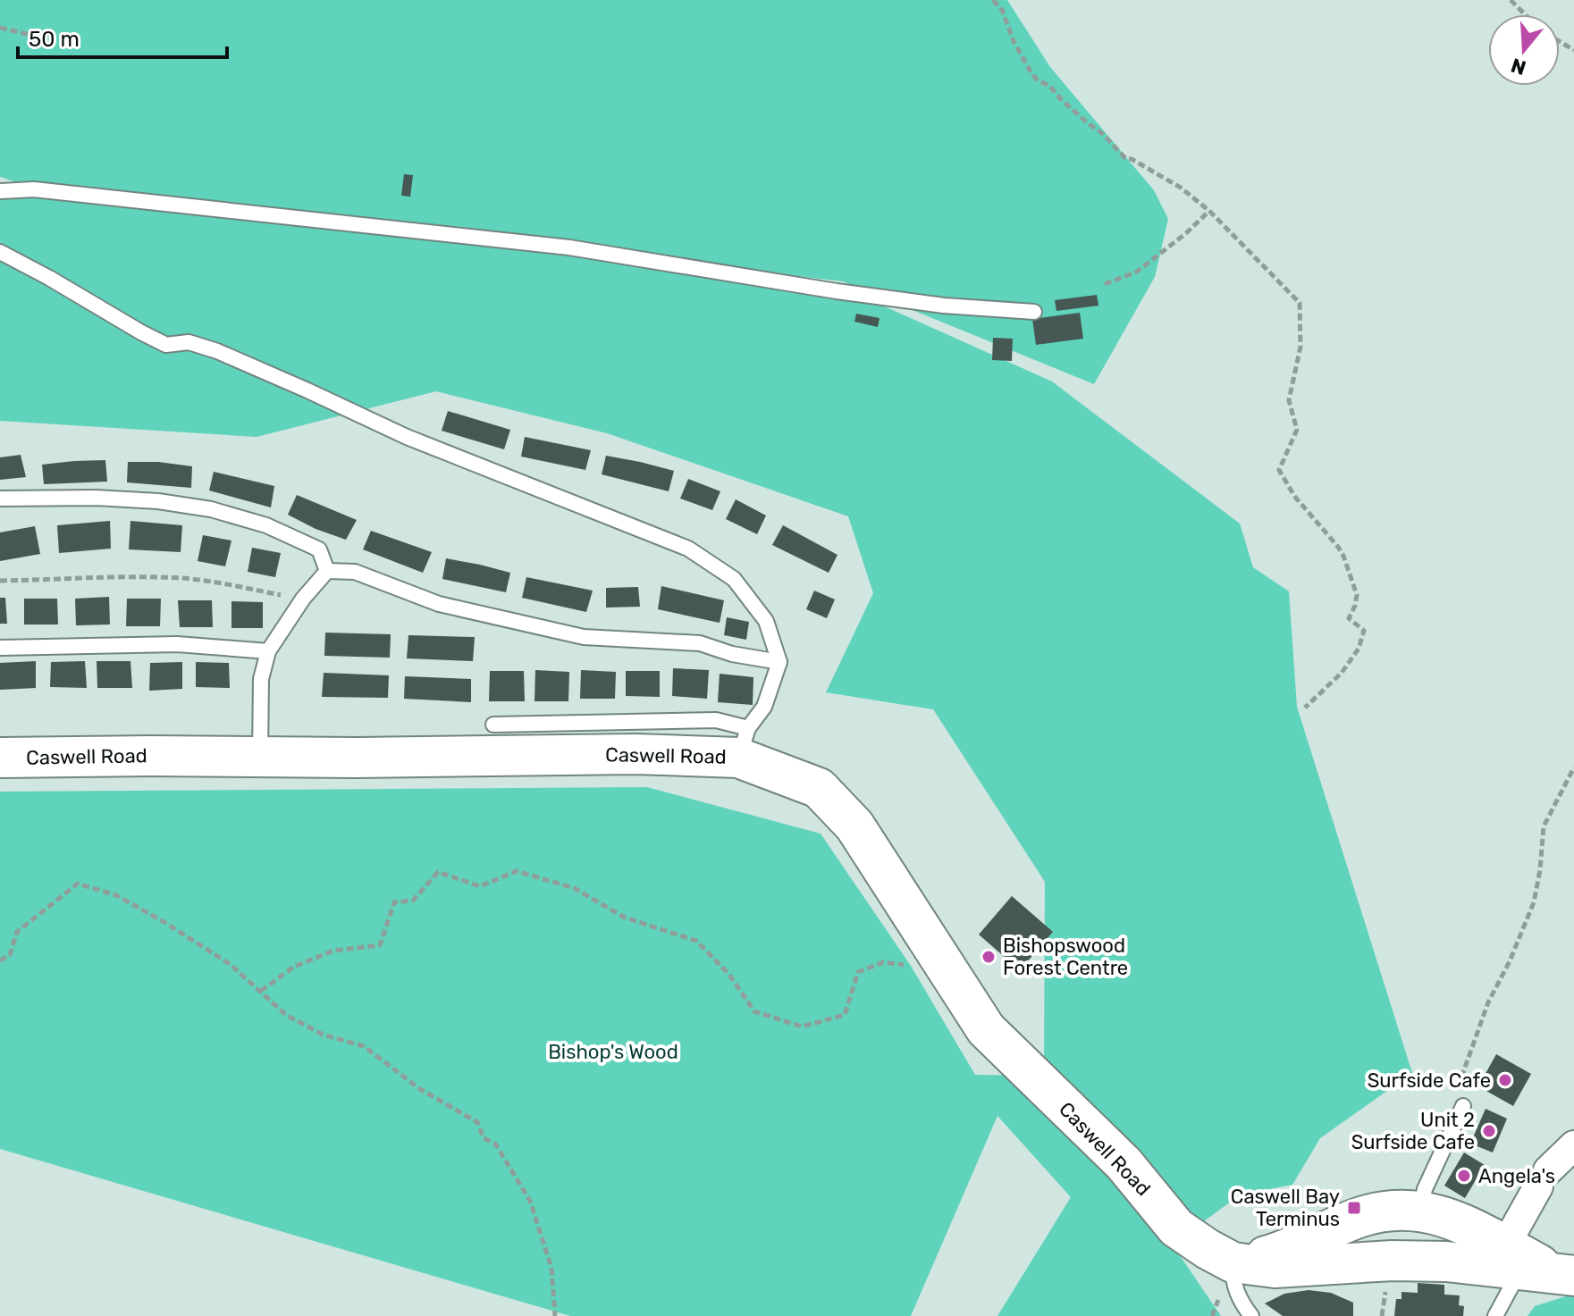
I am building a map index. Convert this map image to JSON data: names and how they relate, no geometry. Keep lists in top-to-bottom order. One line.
{"streets":{"main road":["Caswell Road"]},"parks":["Bishop's Wood"],"places":{"other":["Bishopswood Forest Centre","Surfside Cafe","Unit 2 Surfside Cafe","Angela's"],"transit":["Caswell Bay Terminus"]},"scale_bar":"50 m","north":"bottom"}
